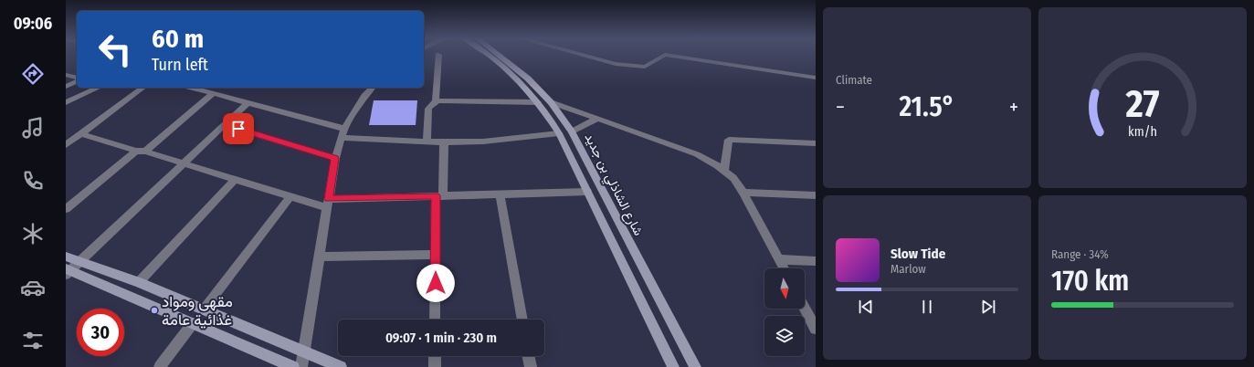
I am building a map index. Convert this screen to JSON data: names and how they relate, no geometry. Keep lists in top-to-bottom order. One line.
{"streets":{"main road":["شارع الشاذلي بن جديد"]},"places":["مقهى ومواد غذائية عامة"],"north":"bottom","page":{"tabs":"09:06","tile":["Climate",["Range · 34%","170 km"]],"turn":["60 m","Turn left"],"heat":["−","21.5°","+"],"song":["Slow Tide","Marlow"],"limit":"30","trip":"09:07 · 1 min · 230 m","gauge":["27","km/h"]}}
